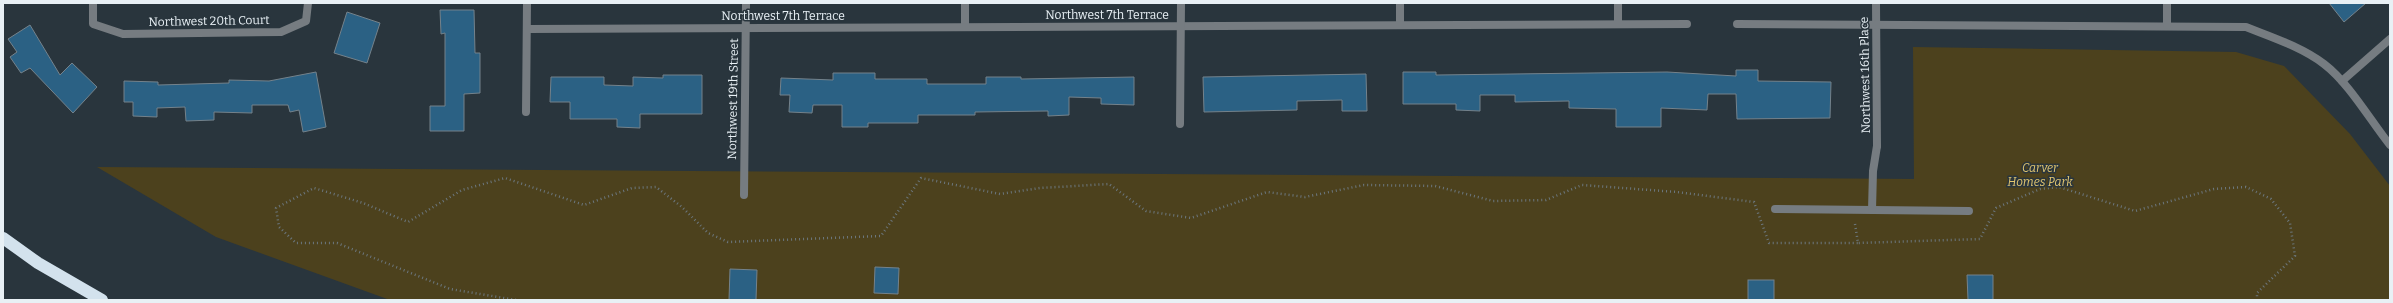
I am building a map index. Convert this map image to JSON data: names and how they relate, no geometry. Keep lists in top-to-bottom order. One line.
{"streets":{"street":["Northwest 7th Terrace","Northwest 20th Court","Northwest 16th Place","Northwest 19th Street"]},"crossings":[["Northwest 7th Terrace","Northwest 19th Street"]],"parks":["Carver Homes Park"]}
